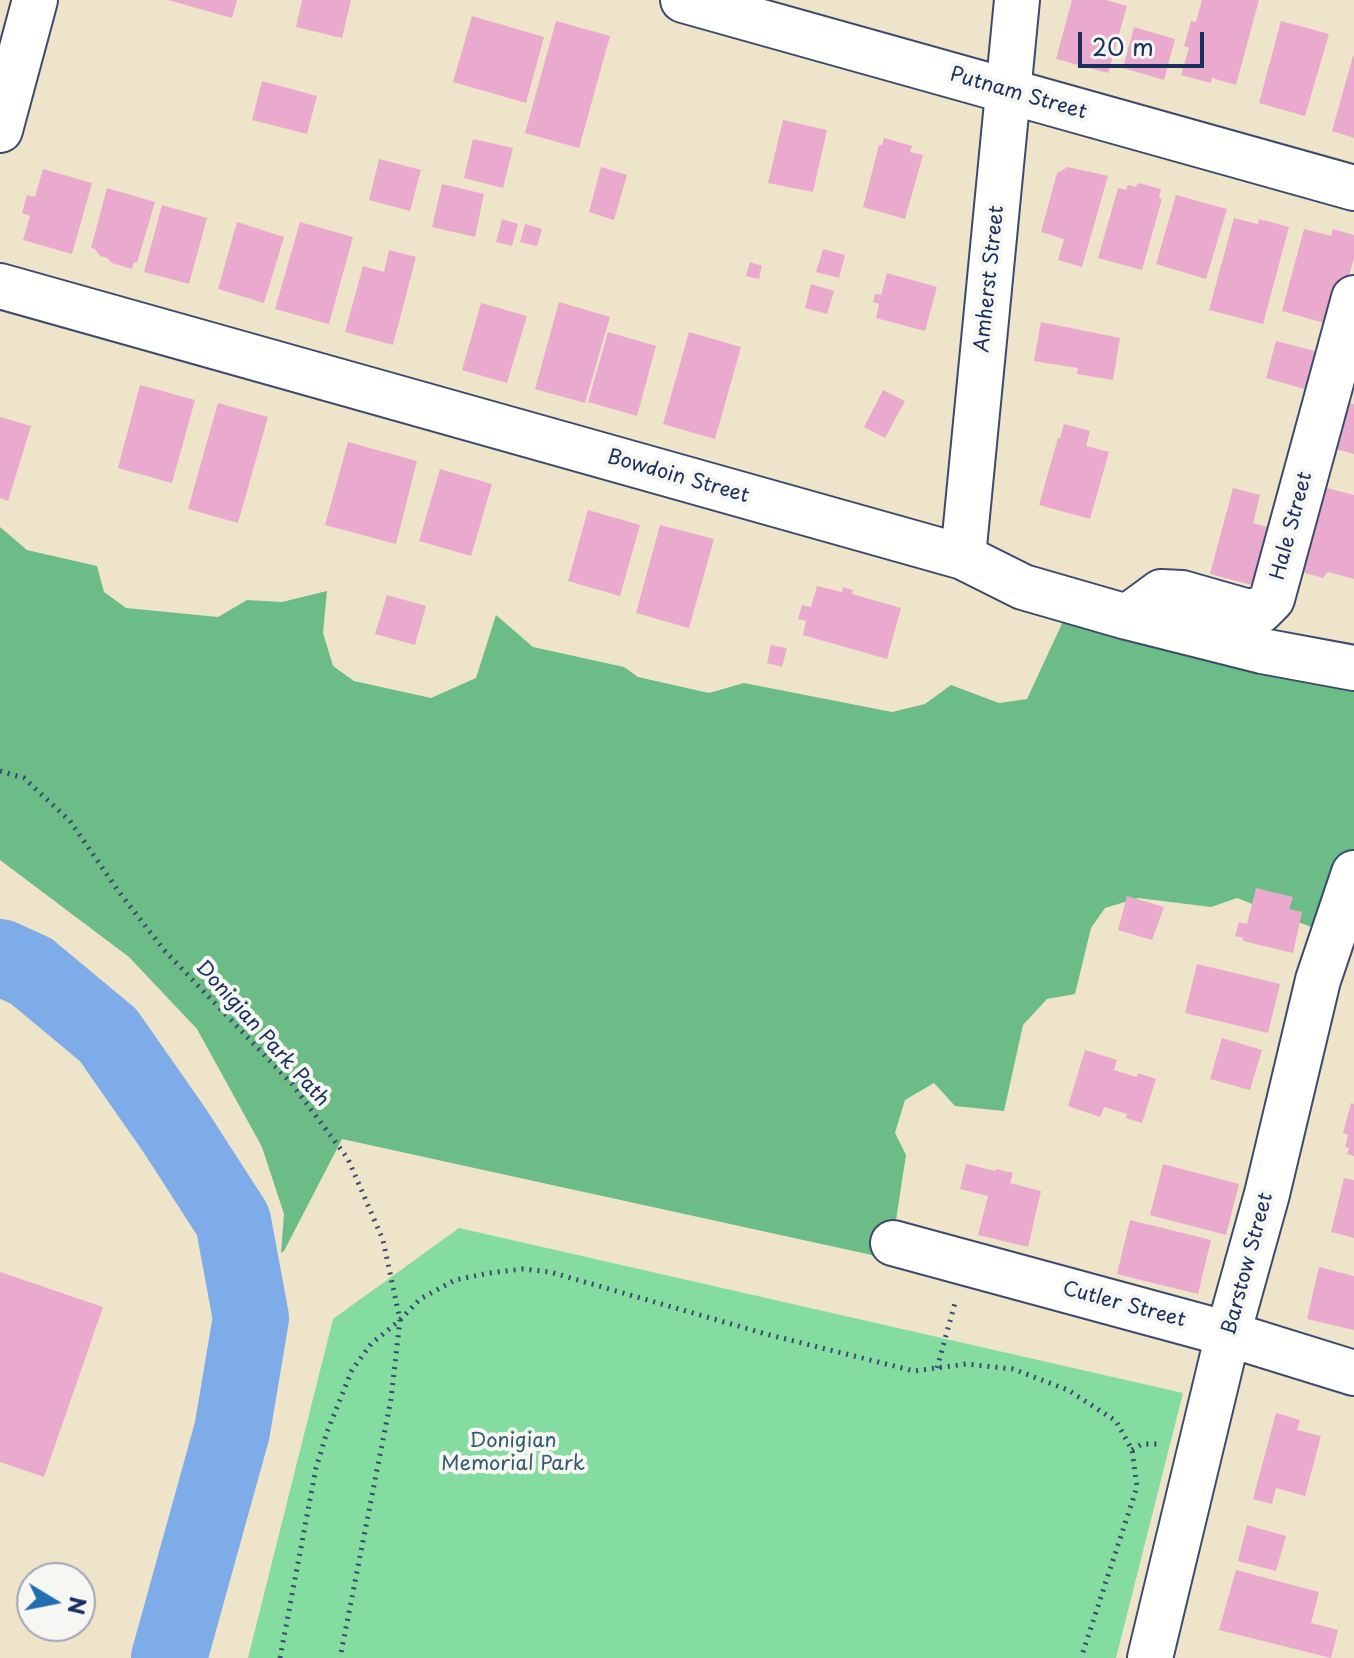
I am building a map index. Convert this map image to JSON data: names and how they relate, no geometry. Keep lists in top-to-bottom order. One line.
{"streets":{"street":["Putnam Street","Amherst Street","Bowdoin Street","Hale Street","Barstow Street","Cutler Street"],"path":["Donigian Park Path"]},"crossings":[["Putnam Street","Amherst Street"],["Amherst Street","Bowdoin Street"],["Bowdoin Street","Hale Street"],["Barstow Street","Cutler Street"]],"parks":["Donigian Memorial Park"],"scale_bar":"20 m","north":"right"}
